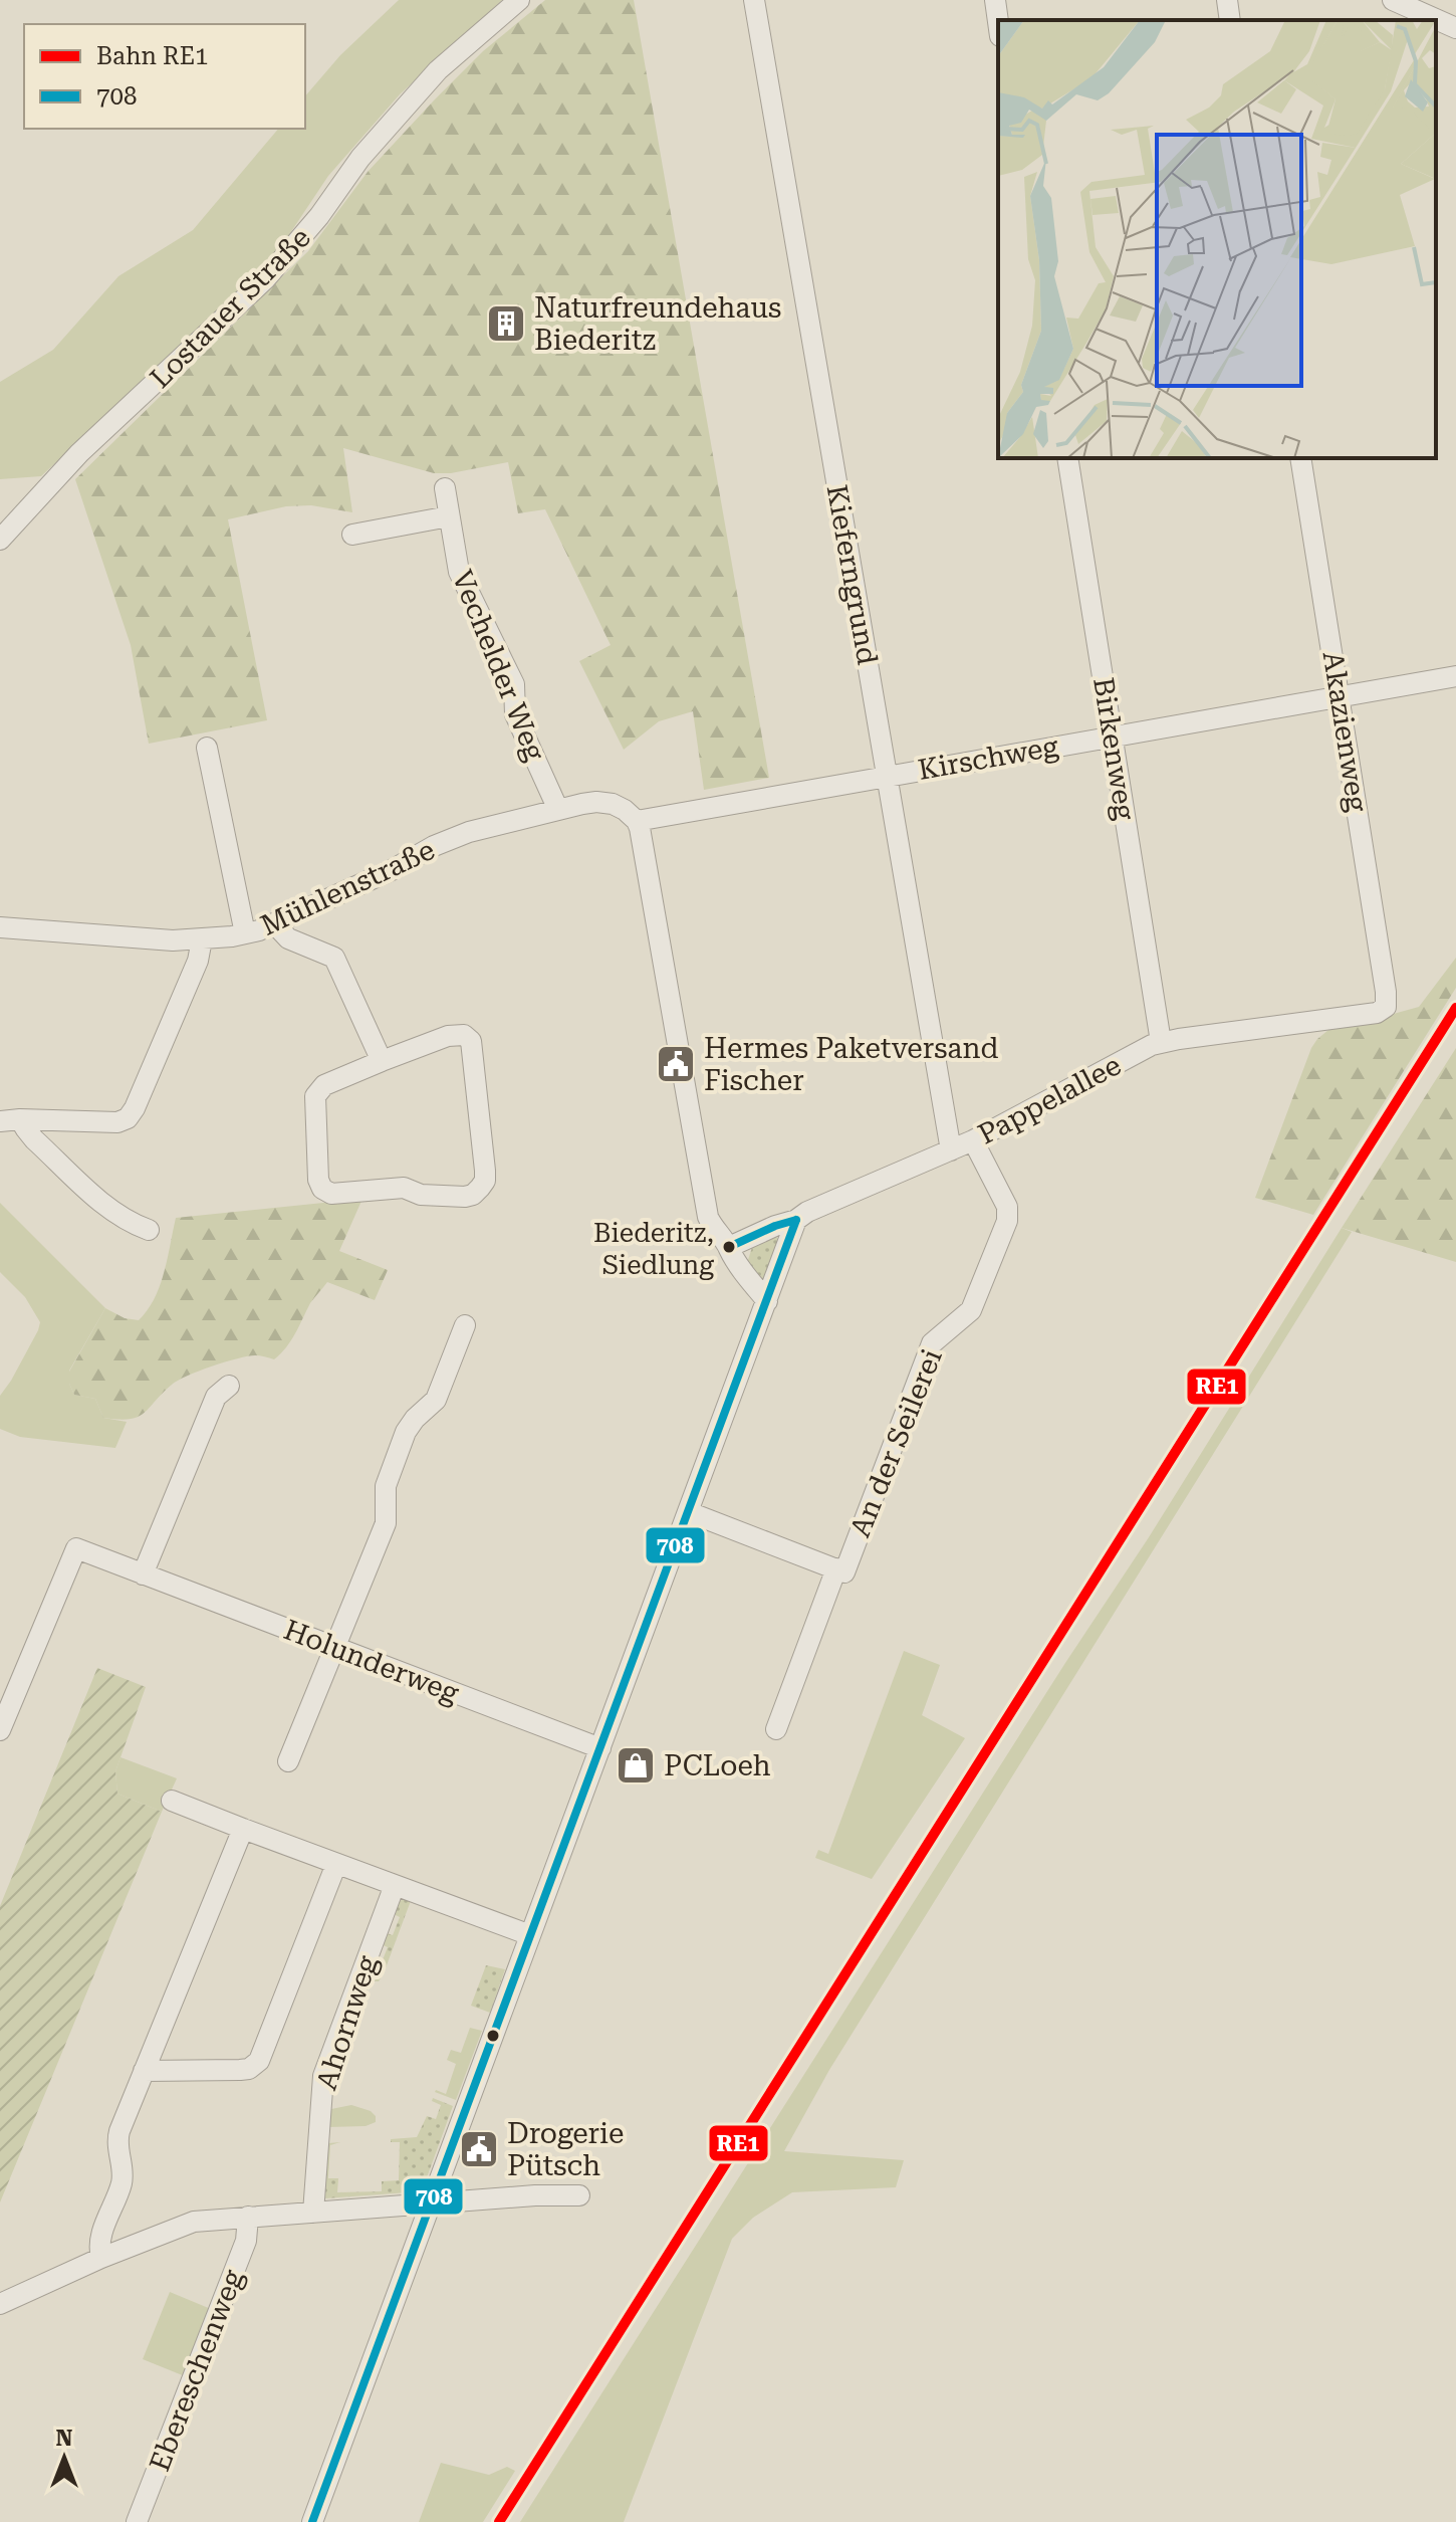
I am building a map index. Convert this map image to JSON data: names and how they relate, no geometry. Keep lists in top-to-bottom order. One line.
{"streets":{"street":["Lostauer Straße","Kieferngrund","Vechelder Weg","Akazienweg","Birkenweg","Kirschweg","Mühlenstraße","Pappelallee","An der Seilerei","Holunderweg","Ahornweg","Ebereschenweg"]},"crossings":[["Kieferngrund","Kirschweg"],["Kieferngrund","Pappelallee"],["Vechelder Weg","Mühlenstraße"],["Akazienweg","Kirschweg"],["Akazienweg","Pappelallee"],["Birkenweg","Kirschweg"],["Birkenweg","Pappelallee"],["Kirschweg","Mühlenstraße"],["Pappelallee","An der Seilerei"]],"places":{"building":["Naturfreundehaus Biederitz"],"public building":["Hermes Paketversand Fischer","Drogerie Pütsch"],"other":["Biederitz, Siedlung"],"shop":["PCLoeh"]},"lines":["rail line RE1","transit line 708"],"legend":["Bahn RE1","708"],"north":"top"}
